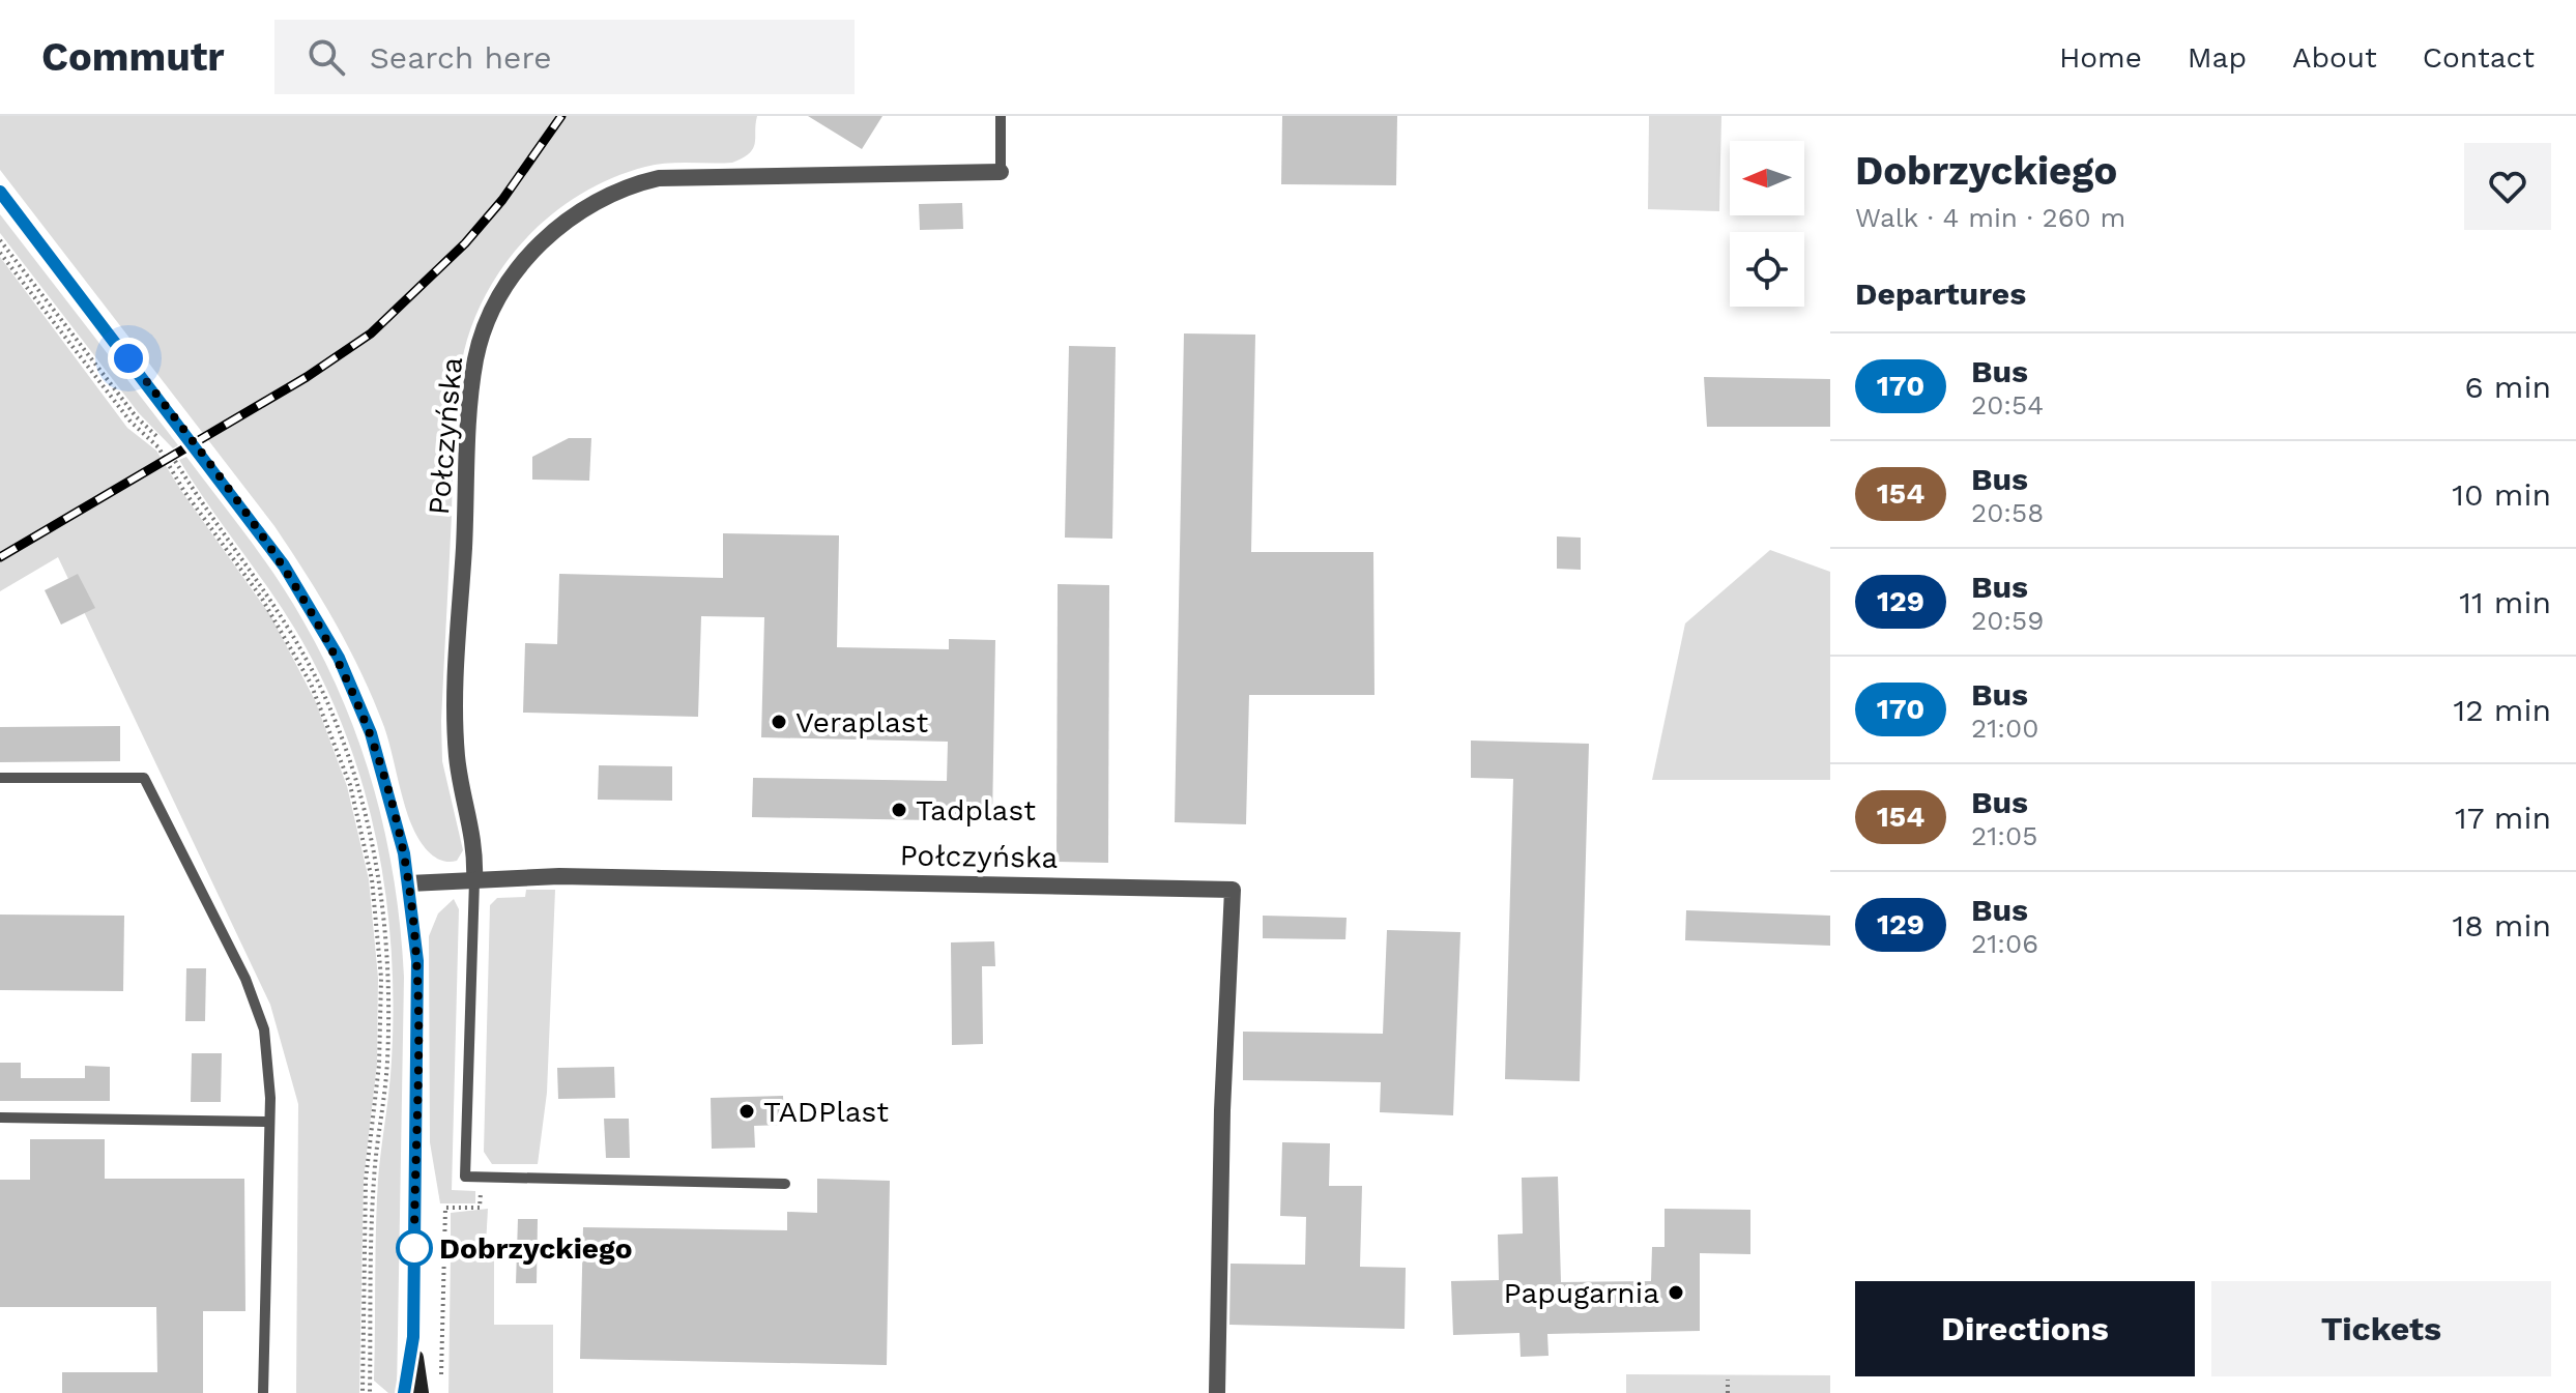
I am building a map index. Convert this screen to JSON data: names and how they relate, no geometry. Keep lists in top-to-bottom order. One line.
{"streets":{"street":["Połczyńska"]},"places":["Veraplast","Tadplast","TADPlast","Dobrzyckiego","Papugarnia"],"lines":["bus line 170"],"north":"left","page":{"header":"Commutr","search":"Search here","nav":["Home","Map","About","Contact"],"heading":[["Dobrzyckiego","Walk · 4 min · 260 m"],"Departures"],"list":[{"mark":"170","name":"Bus","note":"20:54","value":"6 min"},{"mark":"154","name":"Bus","note":"20:58","value":"10 min"},{"mark":"129","name":"Bus","note":"20:59","value":"11 min"},{"mark":"170","name":"Bus","note":"21:00","value":"12 min"},{"mark":"154","name":"Bus","note":"21:05","value":"17 min"},{"mark":"129","name":"Bus","note":"21:06","value":"18 min"}],"buttons":["Directions","Tickets"]}}
